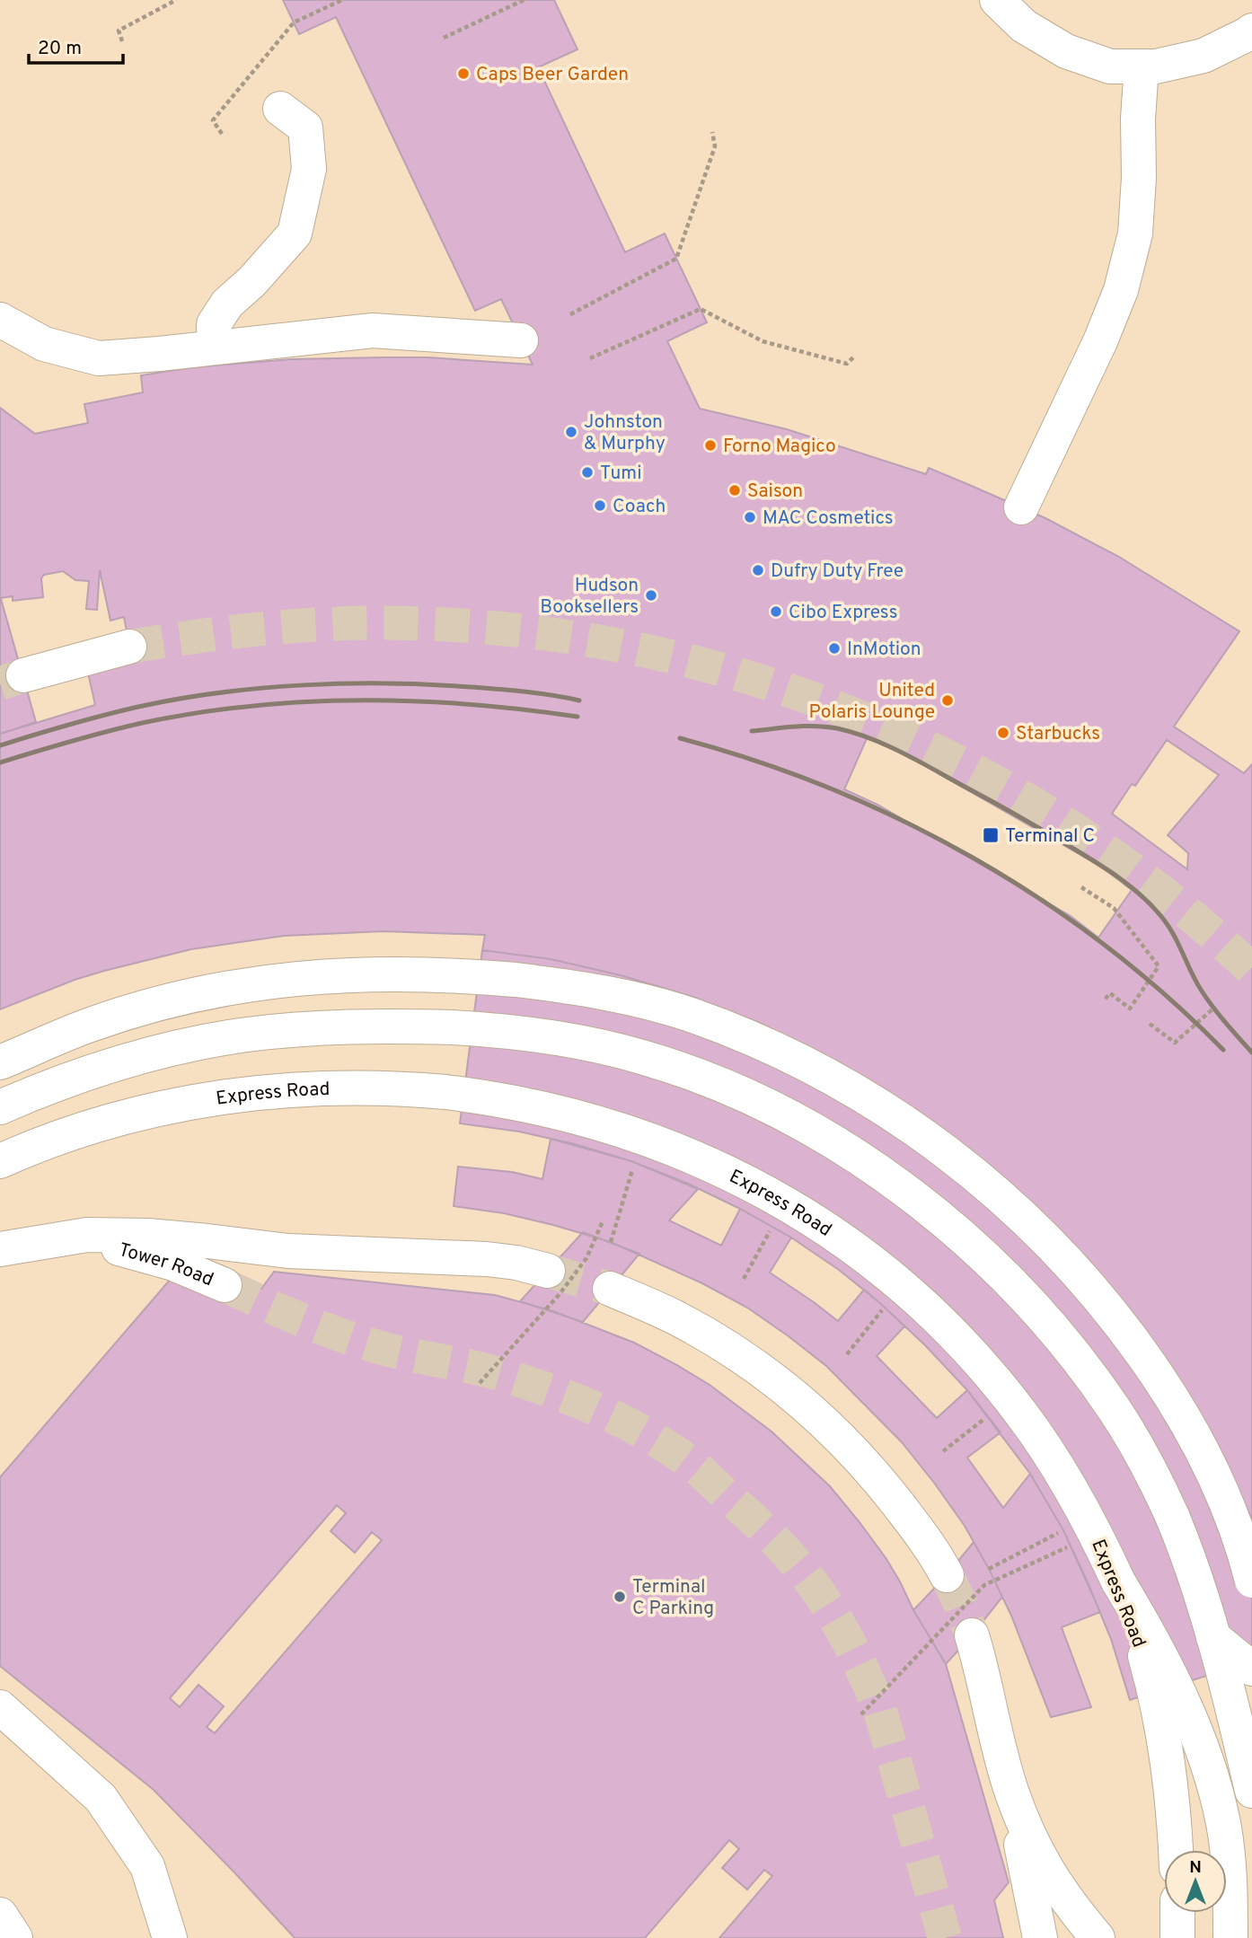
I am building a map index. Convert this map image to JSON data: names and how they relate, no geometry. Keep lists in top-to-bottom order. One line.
{"streets":{"street":["Express Road","Tower Road"]},"places":{"other":["Caps Beer Garden","Johnston & Murphy","Forno Magico","Tumi","Saison","Coach","MAC Cosmetics","Dufry Duty Free","Hudson Booksellers","Cibo Express","InMotion","United Polaris Lounge","Starbucks","Terminal C Parking"],"transit":["Terminal C"]},"scale_bar":"20 m","north":"top"}
